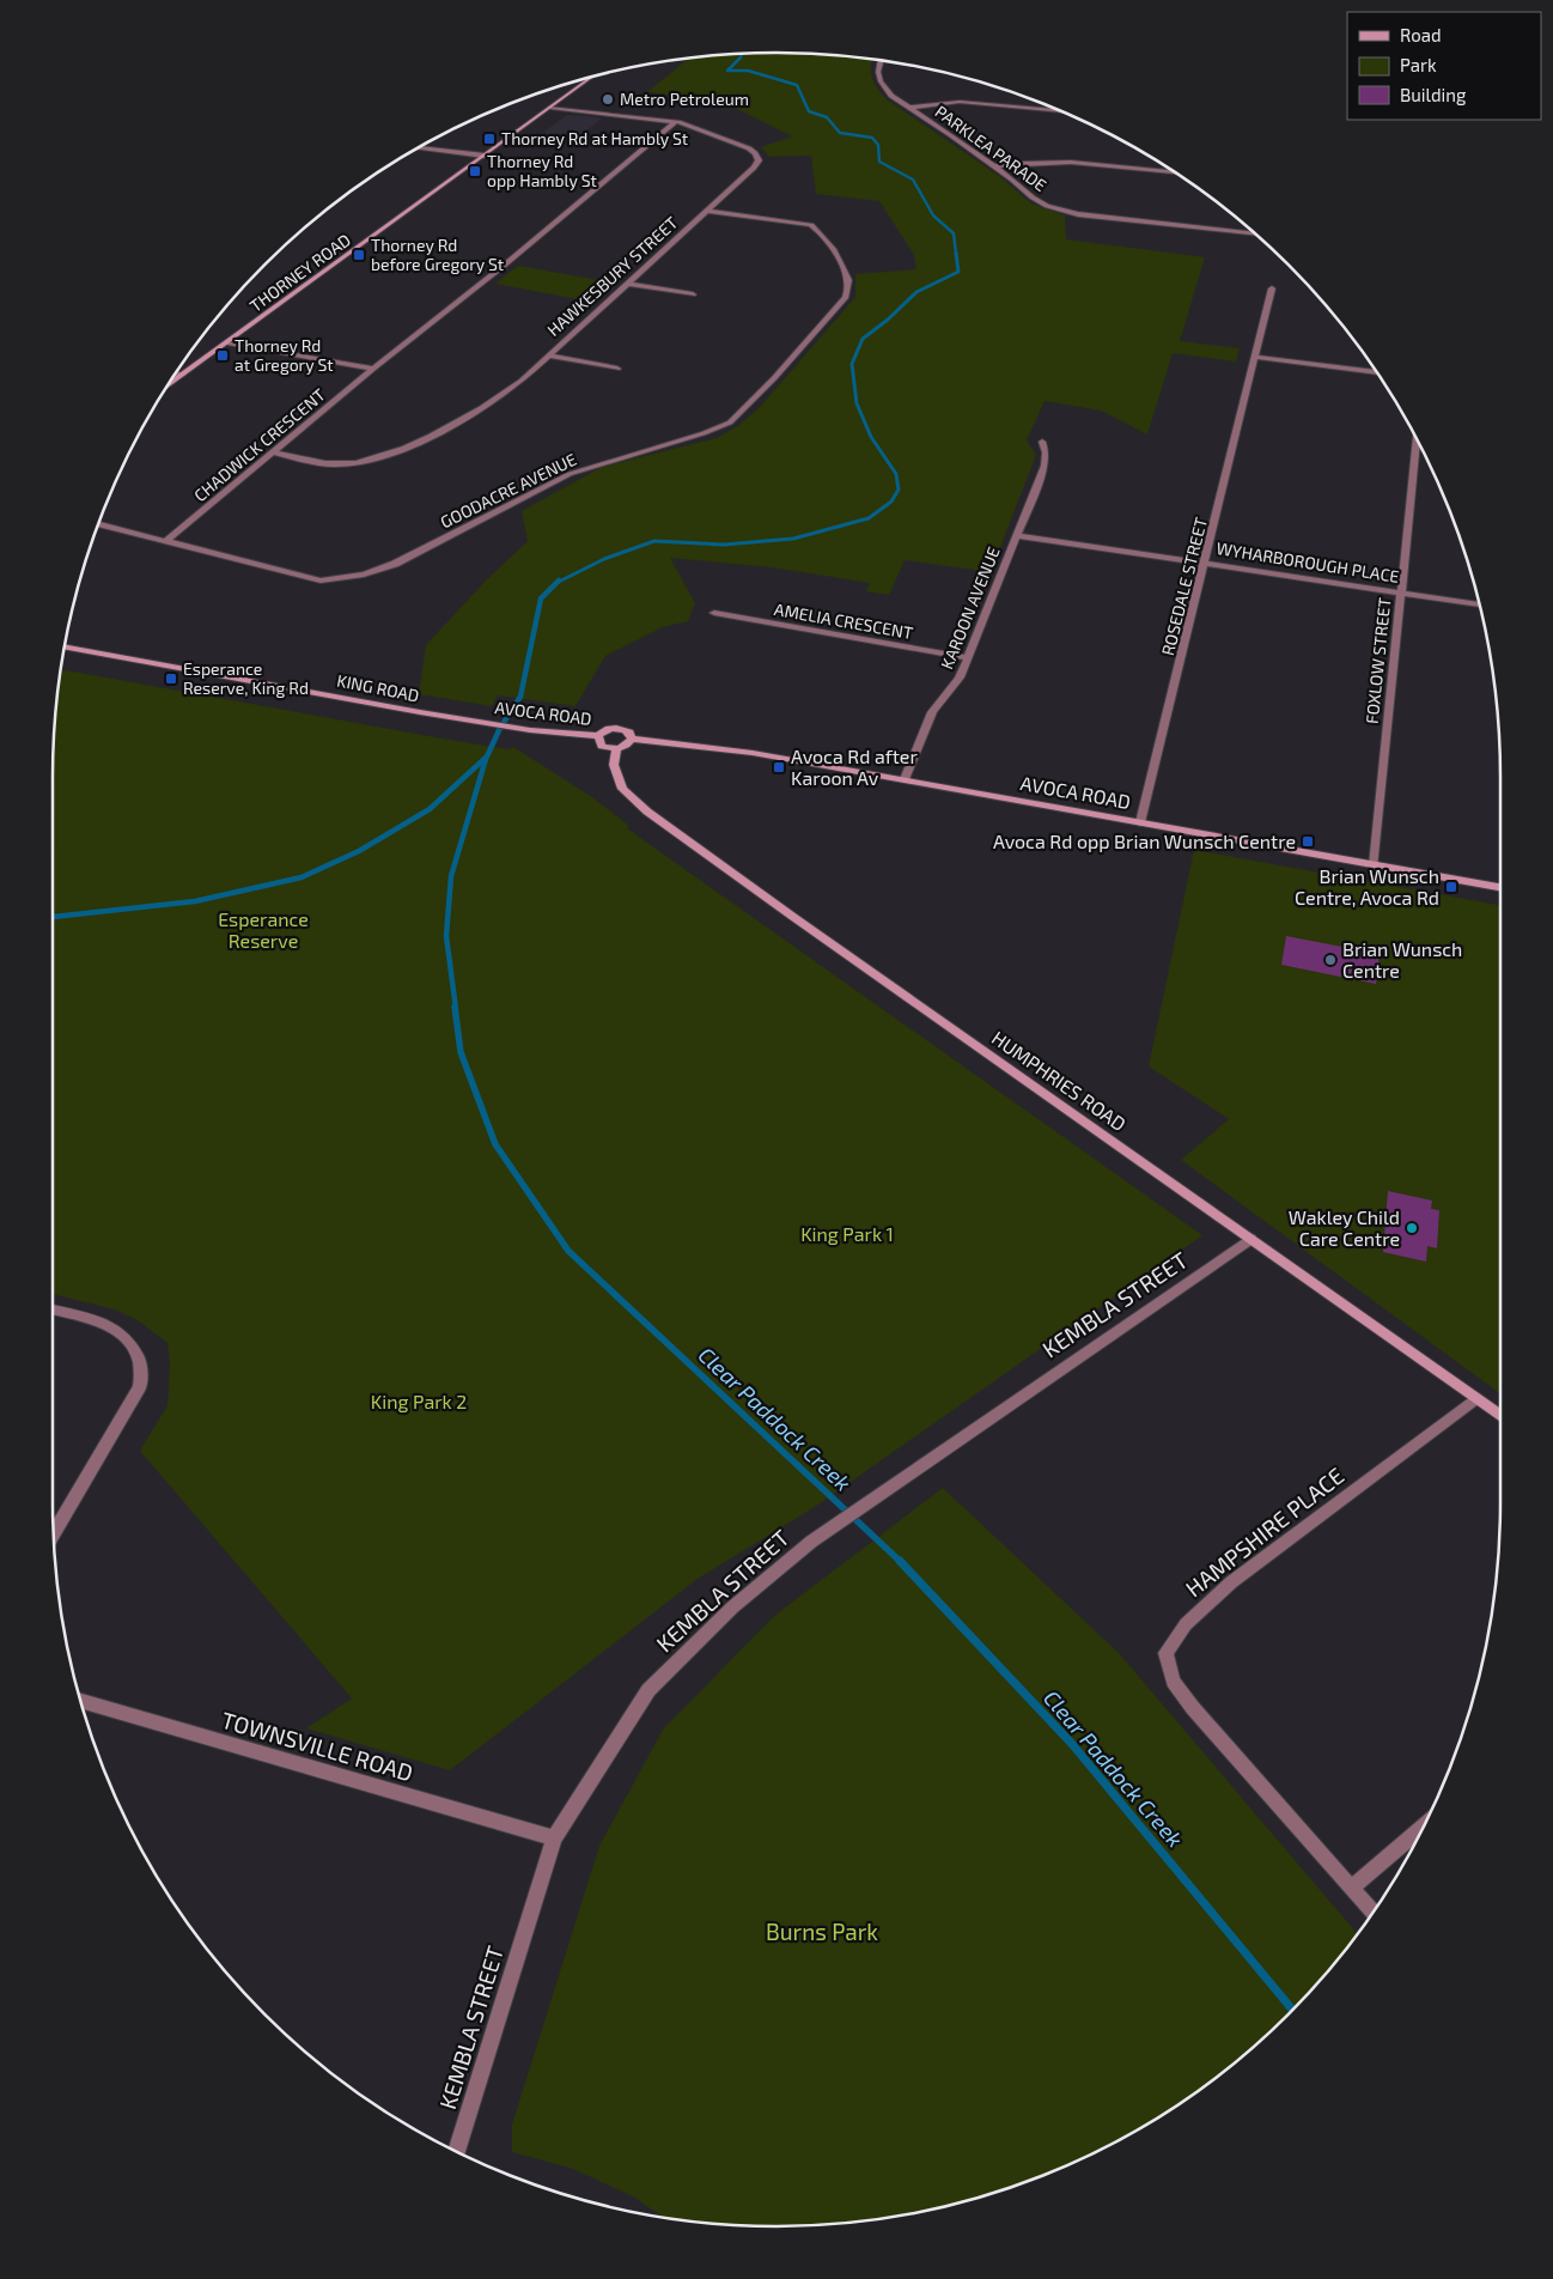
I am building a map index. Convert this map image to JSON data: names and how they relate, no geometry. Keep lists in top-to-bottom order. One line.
{"streets":{"street":["PARKLEA PARADE","THORNEY ROAD","HAWKESBURY STREET","CHADWICK CRESCENT","GOODACRE AVENUE","WYHARBOROUGH PLACE","ROSEDALE STREET","KAROON AVENUE","AMELIA CRESCENT","FOXLOW STREET","KING ROAD","AVOCA ROAD","HUMPHRIES ROAD","KEMBLA STREET","HAMPSHIRE PLACE","TOWNSVILLE ROAD"]},"crossings":[["THORNEY ROAD","HAWKESBURY STREET"],["HAWKESBURY STREET","CHADWICK CRESCENT"],["HAWKESBURY STREET","GOODACRE AVENUE"],["CHADWICK CRESCENT","GOODACRE AVENUE"],["WYHARBOROUGH PLACE","ROSEDALE STREET"],["WYHARBOROUGH PLACE","KAROON AVENUE"],["WYHARBOROUGH PLACE","FOXLOW STREET"],["ROSEDALE STREET","AVOCA ROAD"],["KAROON AVENUE","AMELIA CRESCENT"],["KAROON AVENUE","AVOCA ROAD"],["FOXLOW STREET","AVOCA ROAD"],["KING ROAD","AVOCA ROAD"],["AVOCA ROAD","HUMPHRIES ROAD"],["HUMPHRIES ROAD","KEMBLA STREET"],["HUMPHRIES ROAD","HAMPSHIRE PLACE"],["KEMBLA STREET","TOWNSVILLE ROAD"]],"water":["Clear Paddock Creek"],"parks":["Esperance Reserve","King Park 1","King Park 2","Burns Park"],"places":{"other":["Metro Petroleum","Brian Wunsch Centre","Wakley Child Care Centre"],"transit":["Thorney Rd at Hambly St","Thorney Rd opp Hambly St","Thorney Rd before Gregory St","Thorney Rd at Gregory St","Esperance Reserve, King Rd","Avoca Rd after Karoon Av","Avoca Rd opp Brian Wunsch Centre","Brian Wunsch Centre, Avoca Rd"]},"legend":["Road","Park","Building"]}
